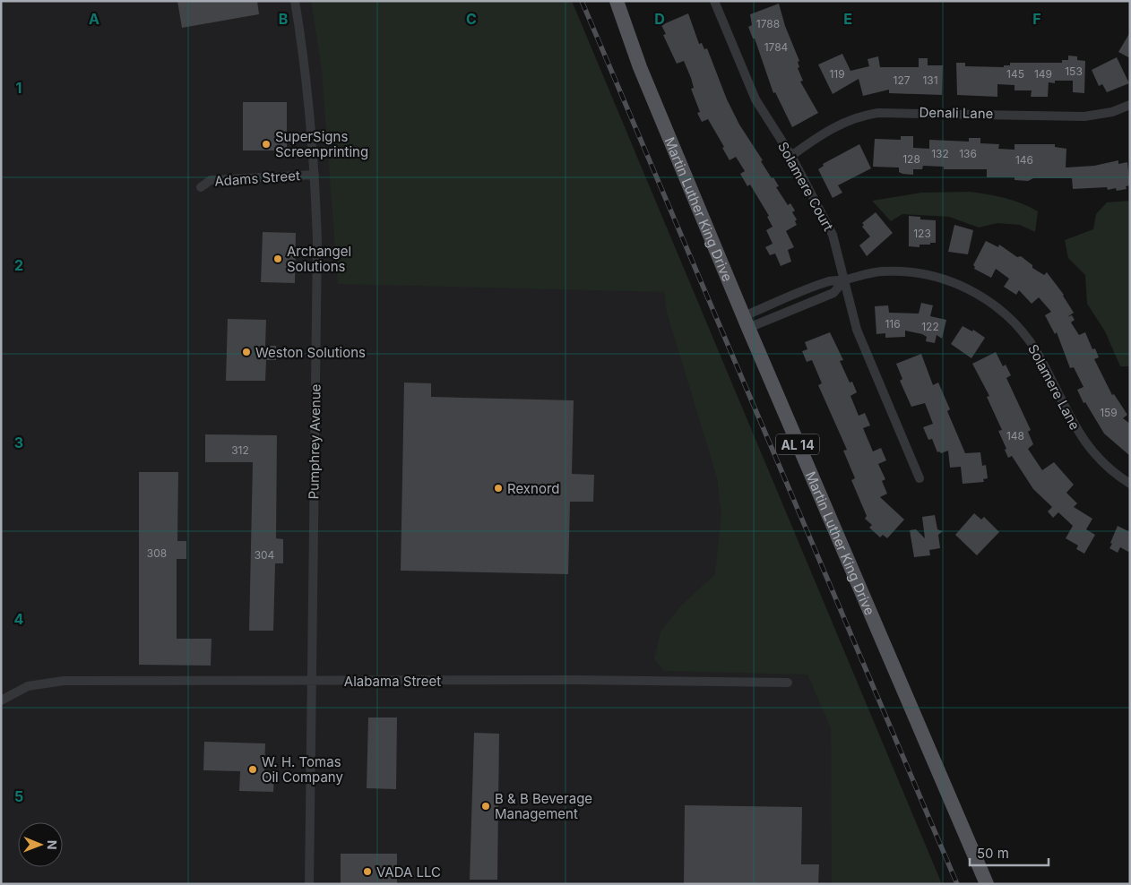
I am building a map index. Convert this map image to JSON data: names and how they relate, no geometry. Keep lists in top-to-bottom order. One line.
{"streets":{"main road":["Martin Luther King Drive","AL 14"],"street":["Denali Lane","Adams Street","Solamere Court","Solamere Lane","Pumphrey Avenue","Alabama Street"]},"crossings":[["Denali Lane","Solamere Court"],["Adams Street","Pumphrey Avenue"],["Solamere Court","Solamere Lane"],["Martin Luther King Drive","Solamere Lane"],["Pumphrey Avenue","Alabama Street"]],"places":["SuperSigns Screenprinting","Archangel Solutions","Weston Solutions","Rexnord","W. H. Tomas Oil Company","B & B Beverage Management","VADA LLC"],"house_numbers":["1788","1784","153","119","145","149","127","131","132","136","128","146","123","116","122","159","148","312","308","304"],"scale_bar":"50 m","north":"right","grid":{"columns":["A","B","C","D","E","F"],"rows":["1","2","3","4","5"]}}
